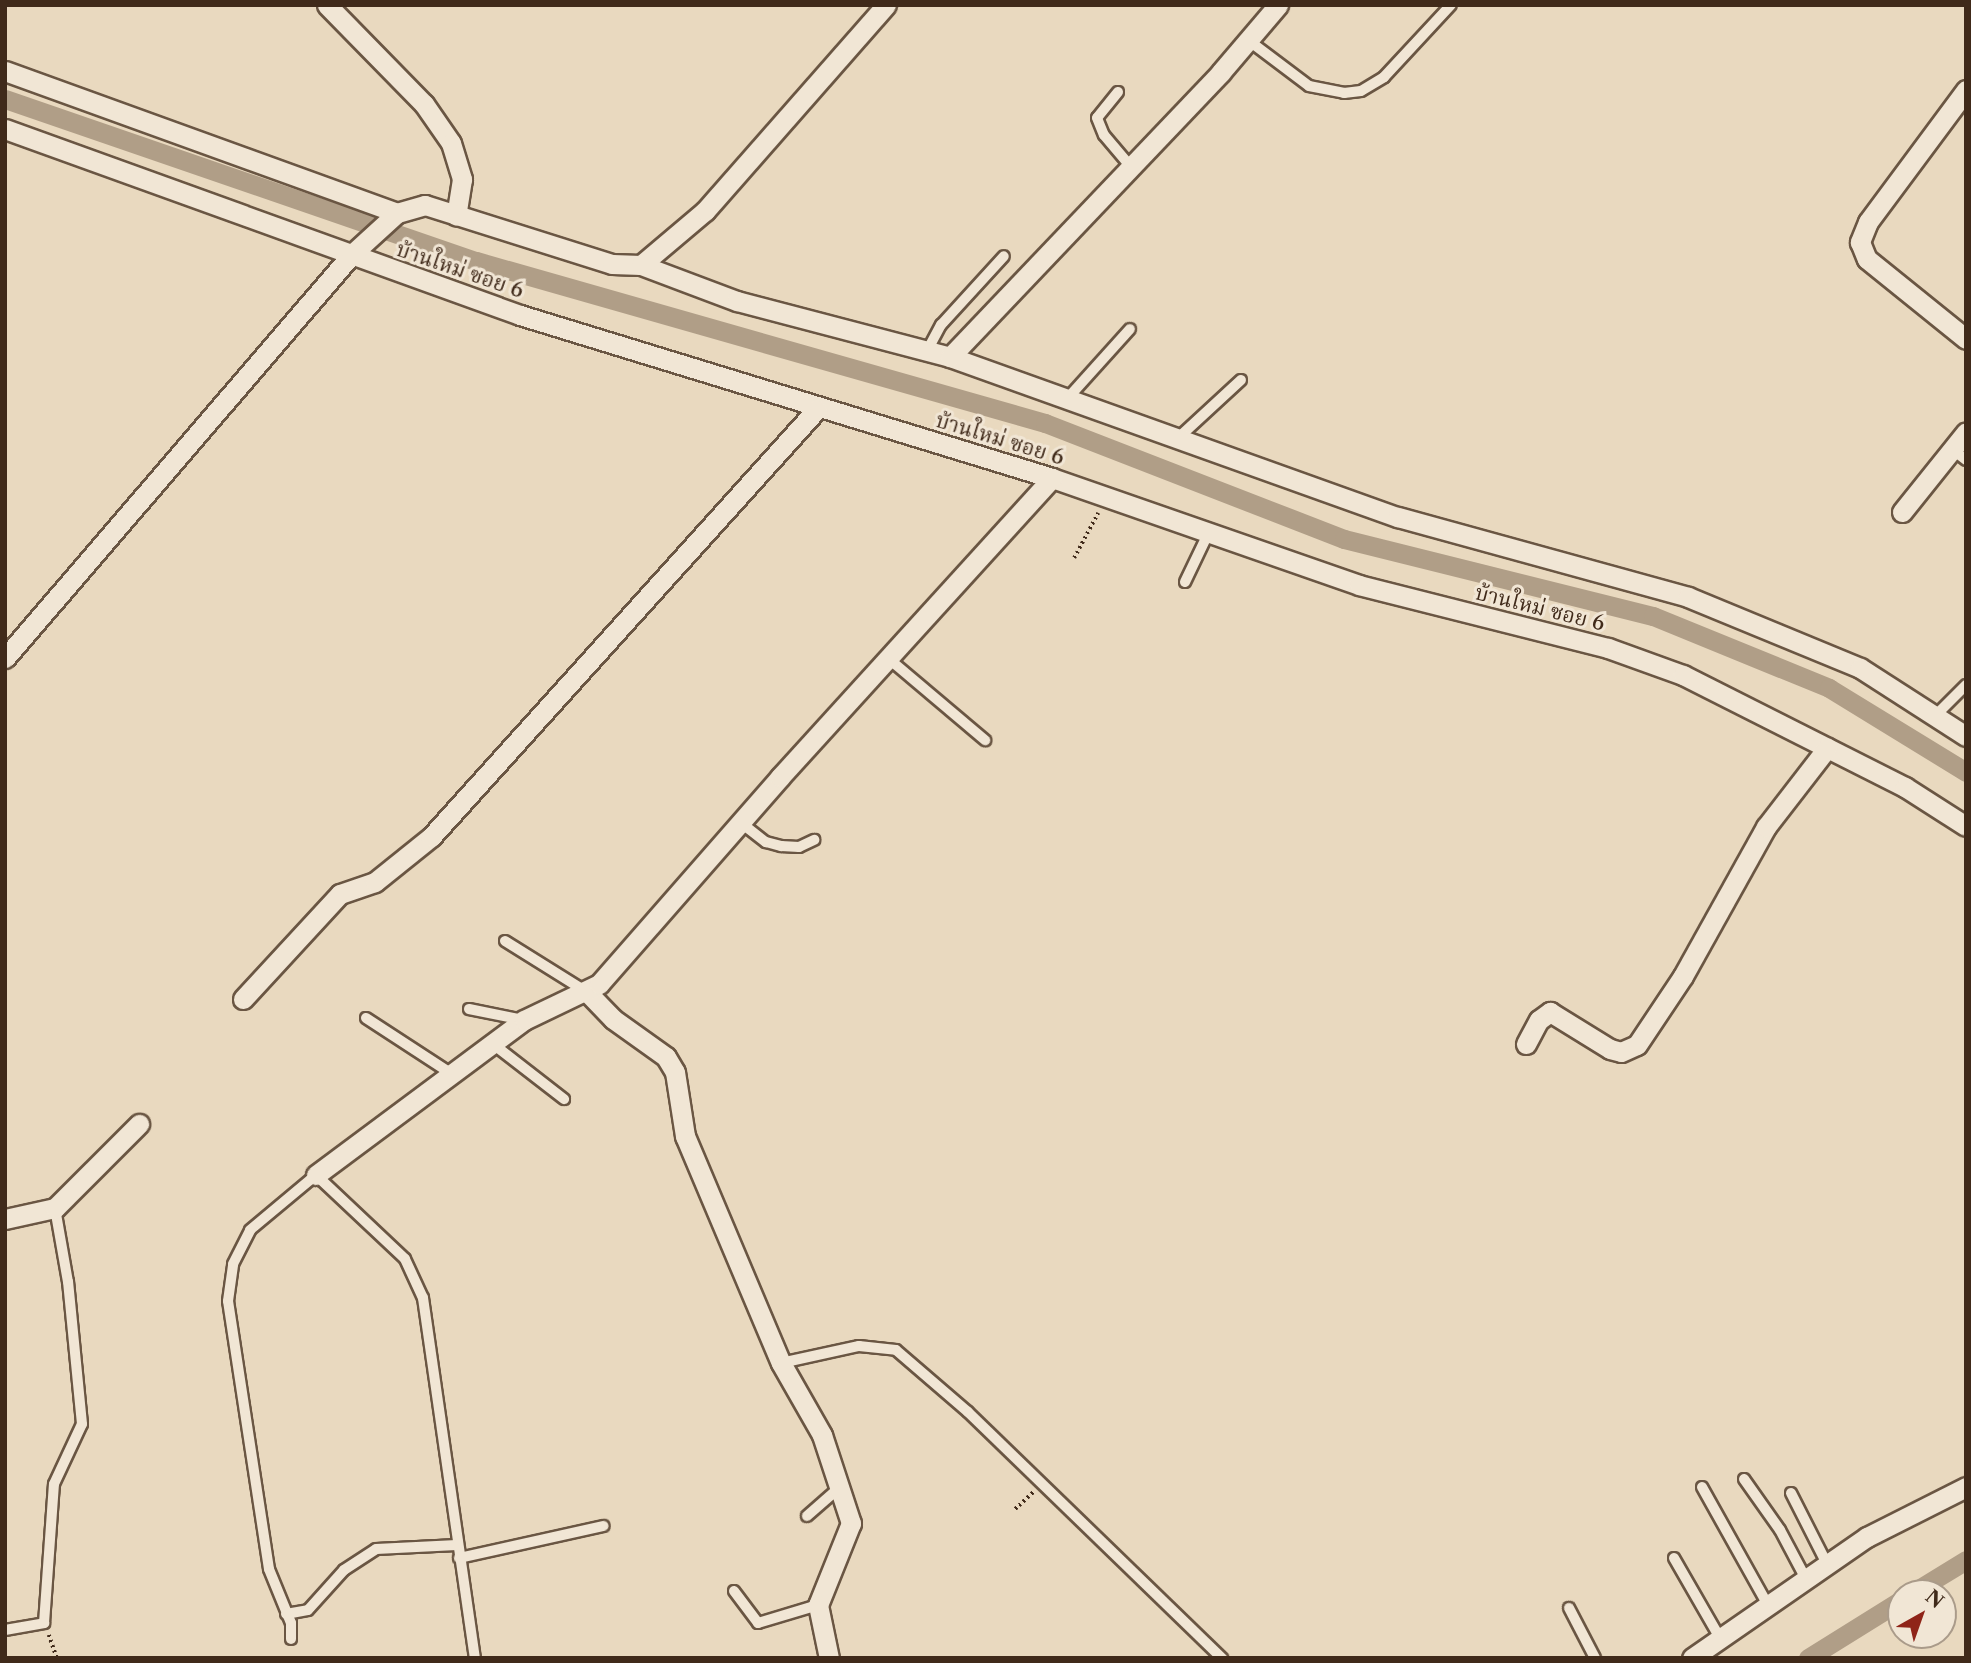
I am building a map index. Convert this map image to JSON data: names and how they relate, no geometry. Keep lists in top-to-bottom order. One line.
{"streets":{"street":["บ้านใหม่ ซอย 6"]},"north":"top right"}
